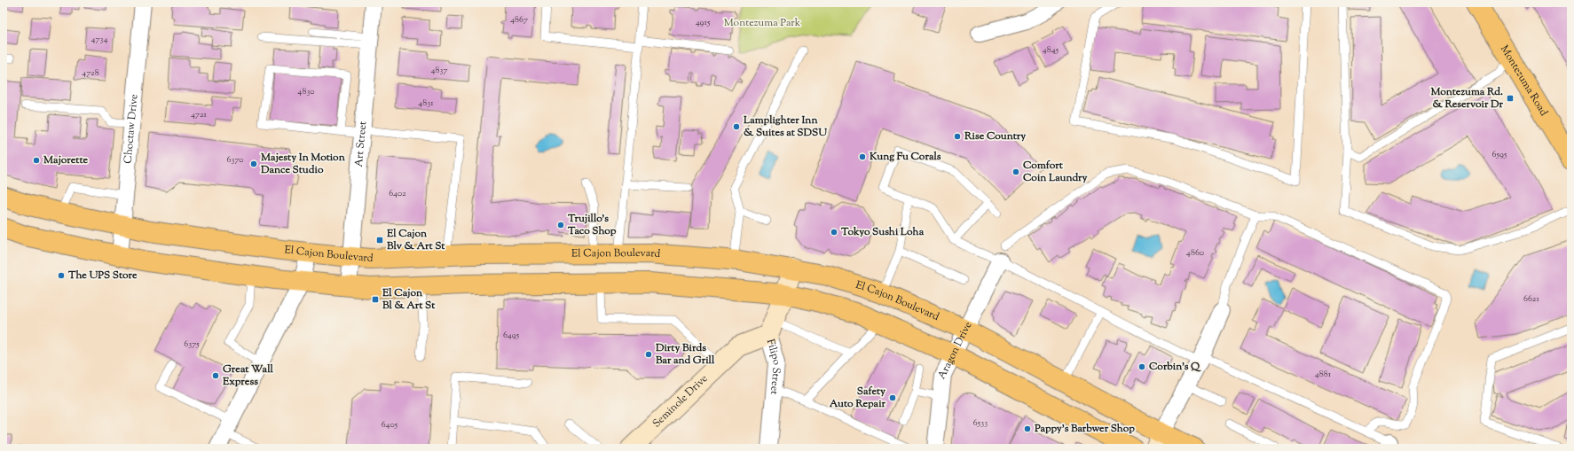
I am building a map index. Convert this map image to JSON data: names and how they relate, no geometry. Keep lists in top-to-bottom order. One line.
{"streets":{"main road":["Montezuma Road","El Cajon Boulevard"],"street":["Choctaw Drive","Art Street","Aragon Drive","Filipo Street","Seminole Drive"]},"crossings":[["Choctaw Drive","El Cajon Boulevard"],["Art Street","El Cajon Boulevard"],["El Cajon Boulevard","Aragon Drive"],["Filipo Street","Seminole Drive"]],"parks":["Montezuma Park"],"places":{"transit":["Montezuma Rd. & Reservoir Dr","El Cajon Blv & Art St","El Cajon Bl & Art St"],"other":["Lamplighter Inn & Suites at SDSU","Rise Country","Kung Fu Corals","Majorette","Majesty In Motion Dance Studio","Comfort Coin Laundry","Trujillo's Taco Shop","Tokyo Sushi Loha","The UPS Store","Dirty Birds Bar and Grill","Corbin's Q","Great Wall Express","Safety Auto Repair","Pappy's Barbwer Shop"]},"house_numbers":["4867","4915","4734","4845","4837","4728","4830","4831","4721","6595","6370","6402","4860","6621","6495","6375","4881","6533","6405"]}
